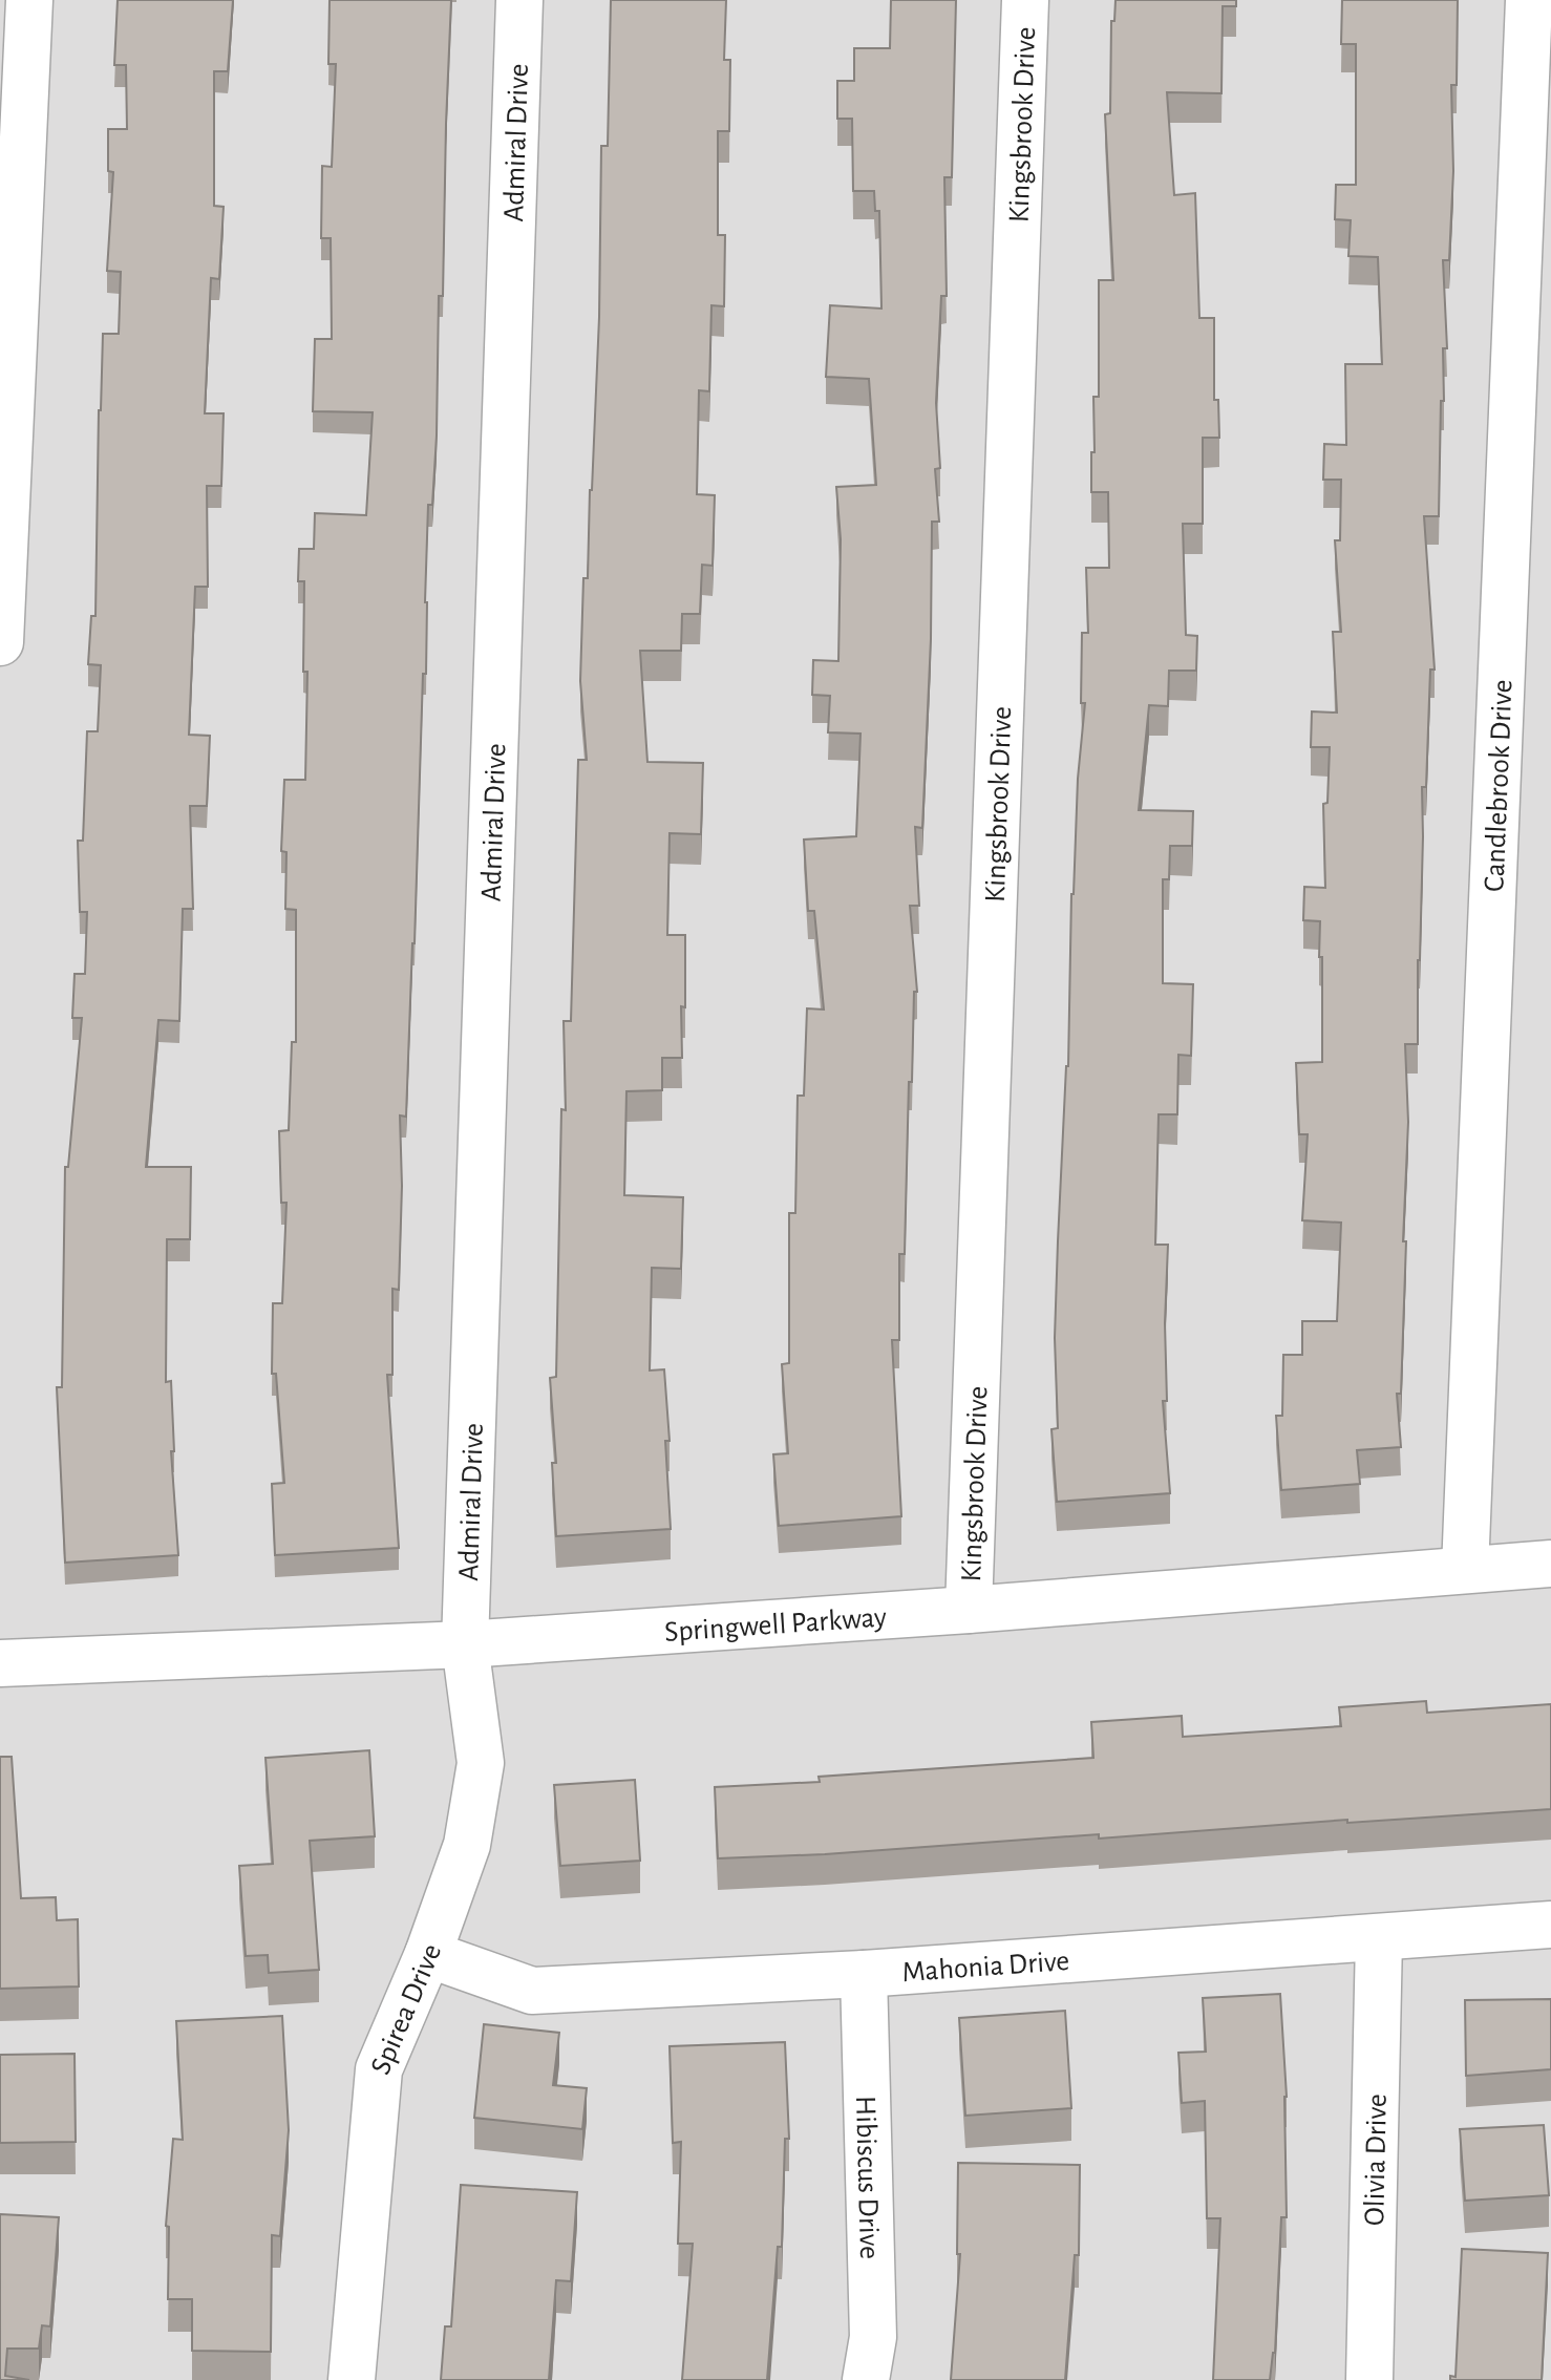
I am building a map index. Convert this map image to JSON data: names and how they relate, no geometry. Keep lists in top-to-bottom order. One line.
{"streets":{"street":["Kingsbrook Drive","Admiral Drive","Candlebrook Drive","Springwell Parkway","Mahonia Drive","Spirea Drive","Olivia Drive","Hibiscus Drive"]},"crossings":[["Kingsbrook Drive","Springwell Parkway"],["Admiral Drive","Springwell Parkway"],["Admiral Drive","Spirea Drive"],["Candlebrook Drive","Springwell Parkway"],["Springwell Parkway","Spirea Drive"],["Mahonia Drive","Spirea Drive"],["Mahonia Drive","Olivia Drive"],["Mahonia Drive","Hibiscus Drive"]]}
